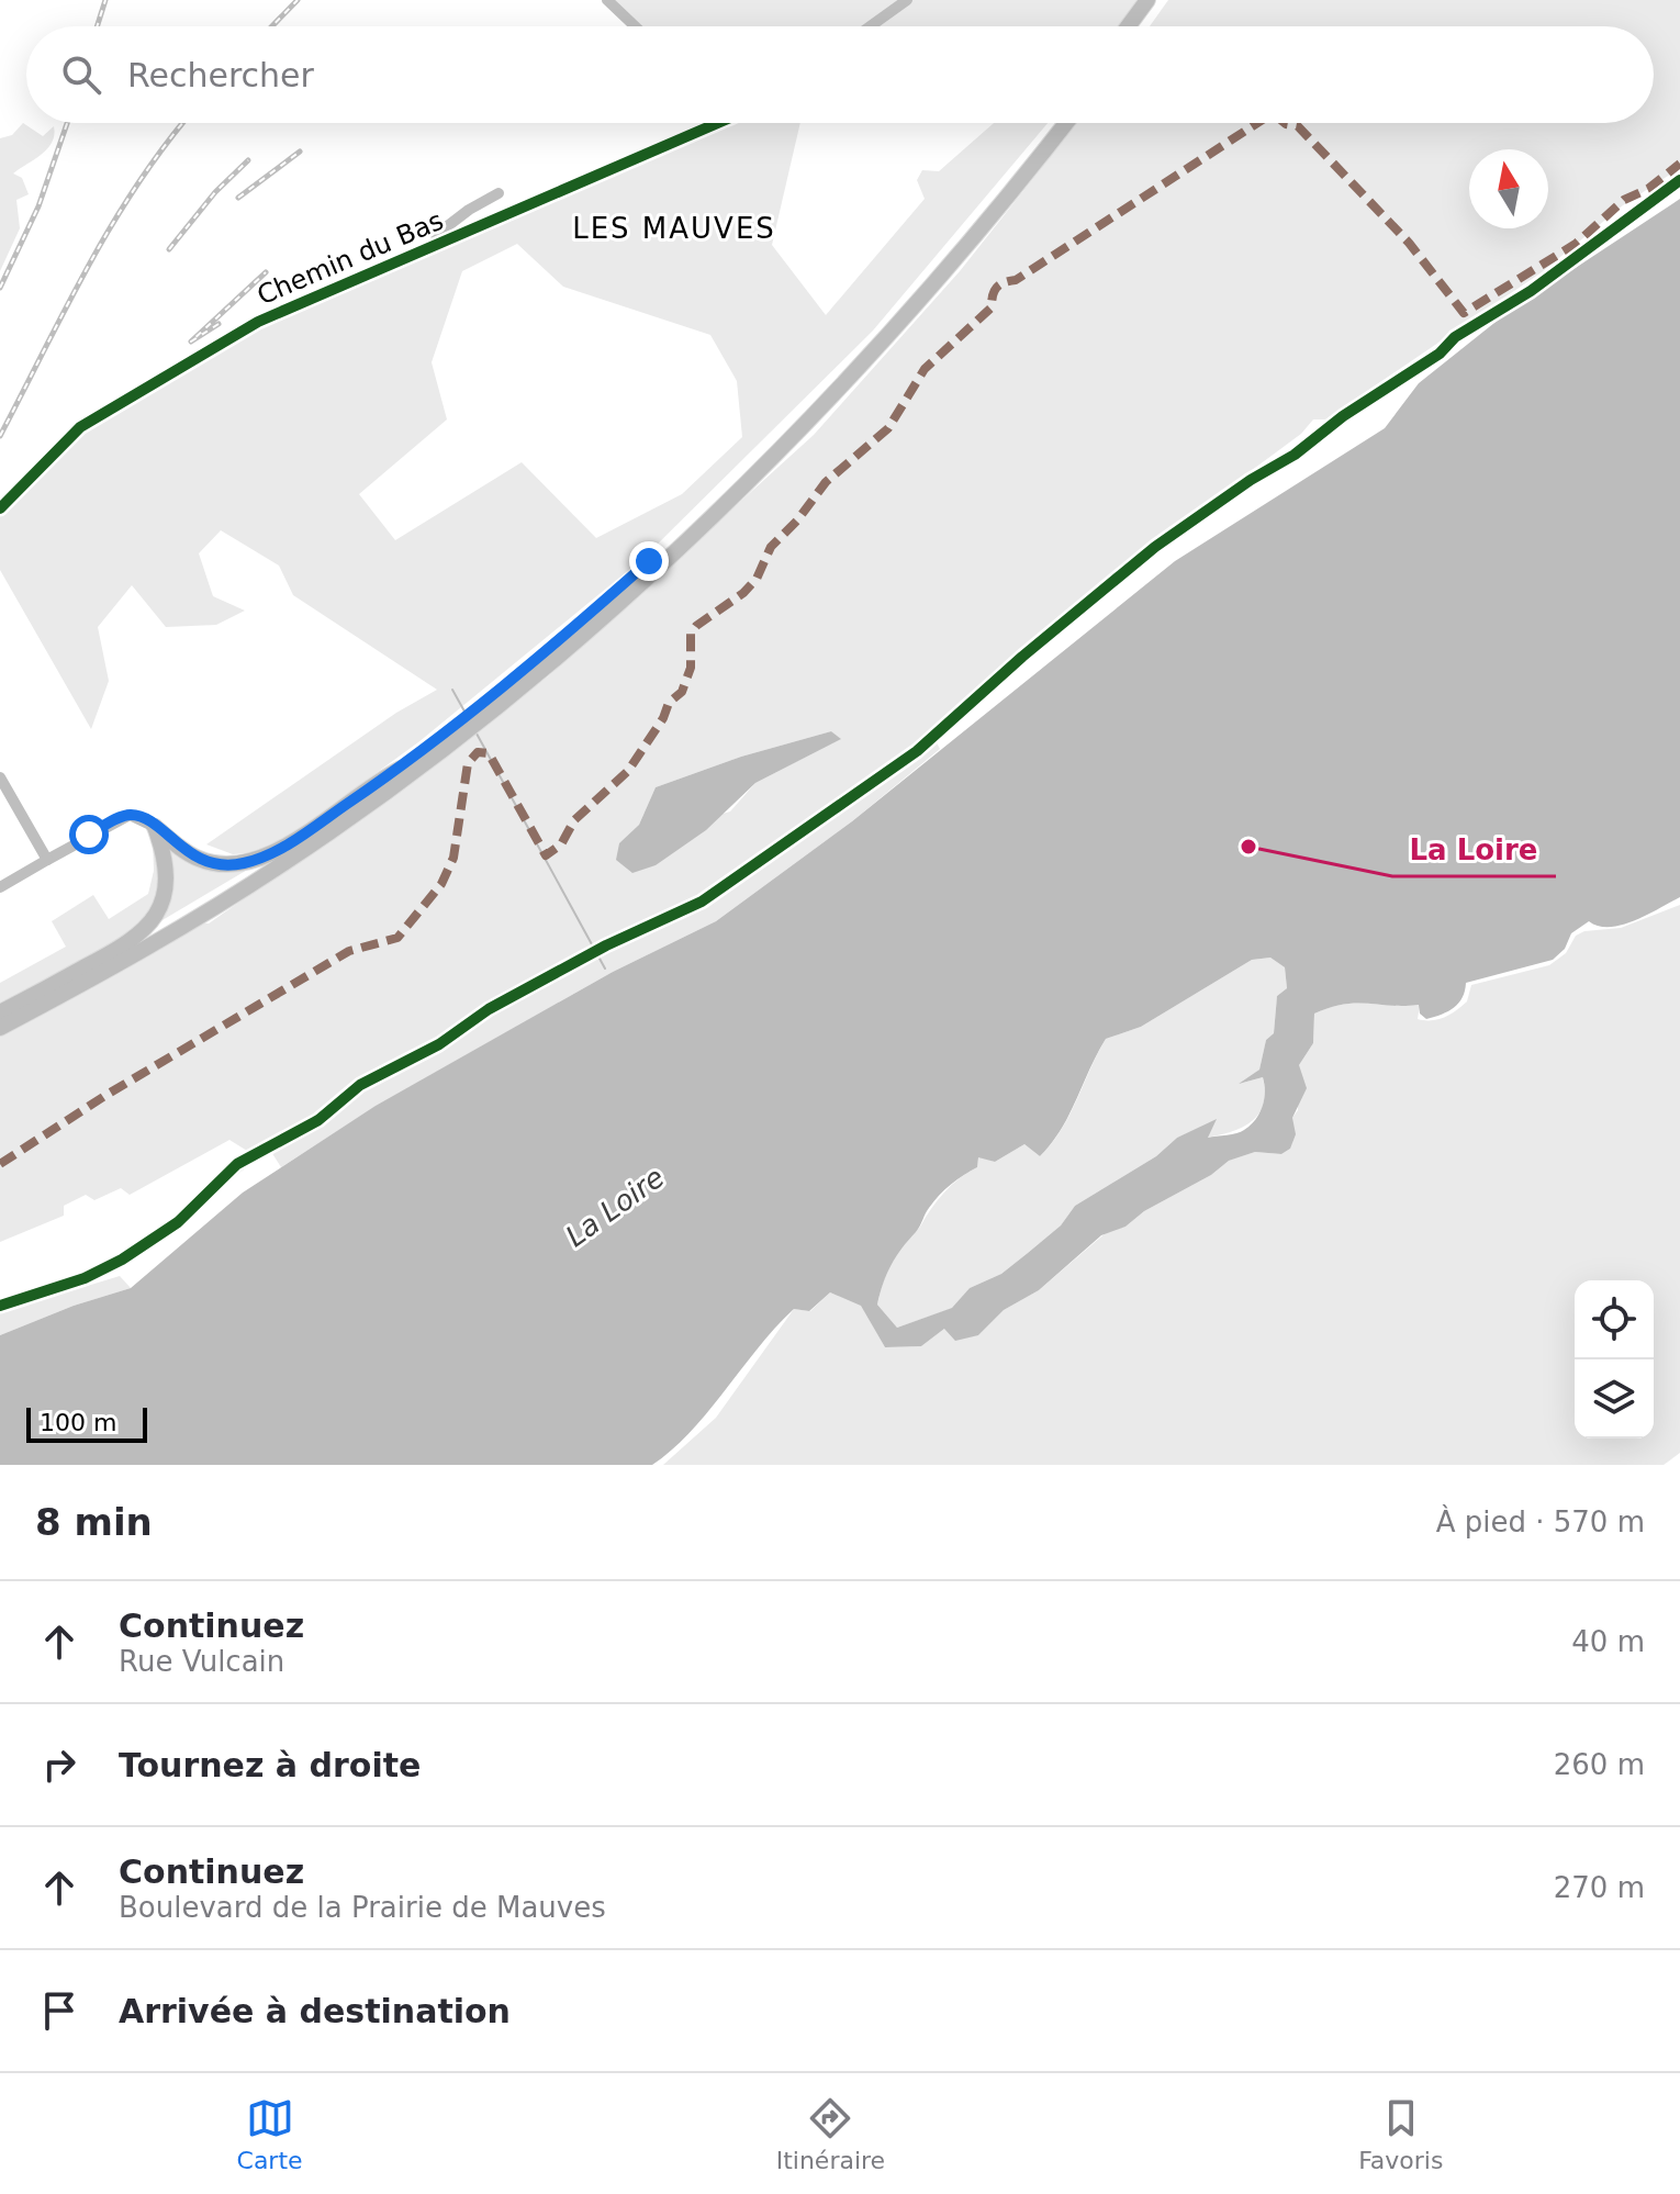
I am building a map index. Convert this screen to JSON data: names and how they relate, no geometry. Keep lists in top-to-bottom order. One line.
{"streets":{"street":["Chemin du Bas"]},"districts":["LES MAUVES"],"water":["La Loire"],"places":["La Loire"],"scale_bar":"100 m","north":"top","page":{"search":"Rechercher","scale":"100 m","heading":["8 min","À pied · 570 m"],"list":[["Continuez","Rue Vulcain","40 m"],["Tournez à droite","260 m"],["Continuez","Boulevard de la Prairie de Mauves","270 m"],"Arrivée à destination"],"nav":["Carte","Itinéraire","Favoris"]}}
